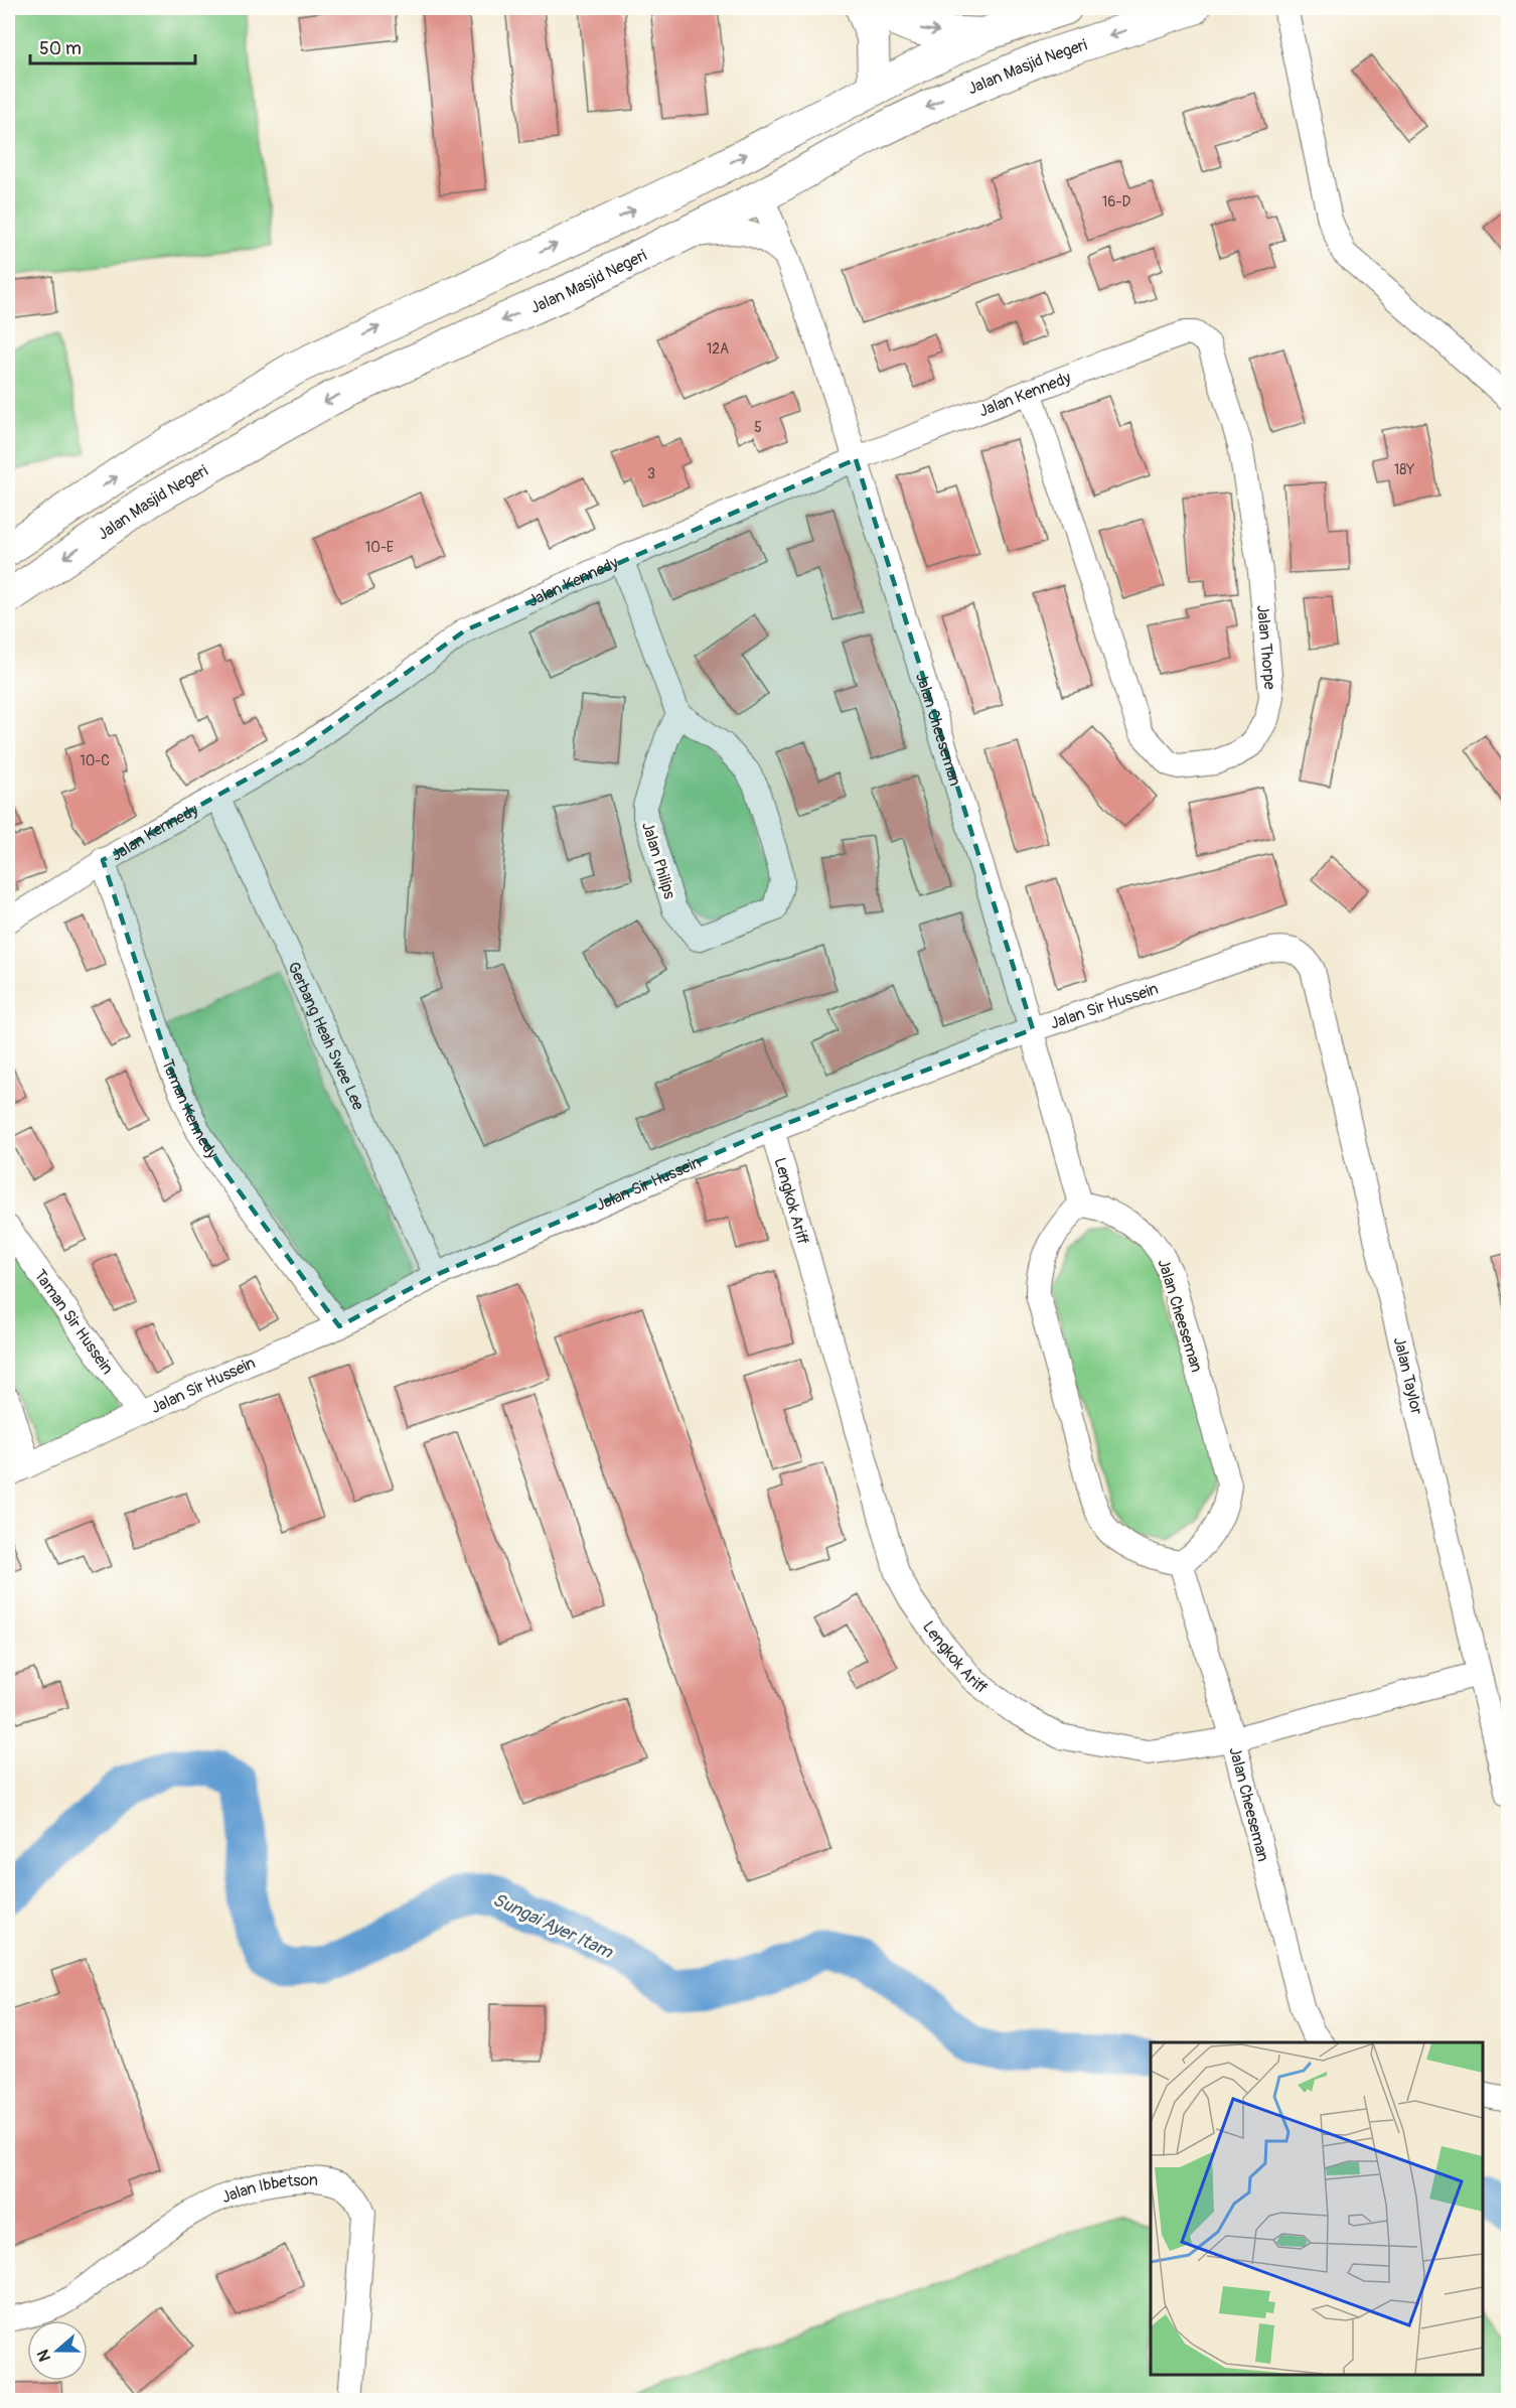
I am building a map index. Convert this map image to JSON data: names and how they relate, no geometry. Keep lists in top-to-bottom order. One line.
{"streets":{"highway":["Jalan Masjid Negeri"],"street":["Jalan Kennedy","Jalan Thorpe","Jalan Cheeseman","Jalan Philips","Jalan Sir Hussein","Gerbang Heah Swee Lee","Taman Kennedy","Lengkok Ariff","Taman Sir Hussein","Jalan Taylor","Jalan Ibbetson"]},"crossings":[["Jalan Masjid Negeri","Jalan Cheeseman"],["Jalan Kennedy","Jalan Thorpe"],["Jalan Kennedy","Jalan Cheeseman"],["Jalan Kennedy","Gerbang Heah Swee Lee"],["Jalan Kennedy","Taman Kennedy"],["Jalan Cheeseman","Jalan Sir Hussein"],["Jalan Cheeseman","Lengkok Ariff"],["Jalan Sir Hussein","Gerbang Heah Swee Lee"],["Jalan Sir Hussein","Taman Kennedy"],["Jalan Sir Hussein","Lengkok Ariff"],["Jalan Sir Hussein","Taman Sir Hussein"],["Jalan Sir Hussein","Jalan Taylor"],["Lengkok Ariff","Jalan Taylor"]],"water":["Sungai Ayer Itam"],"house_numbers":["16-D","12A","5","18Y","3","10-E","10-C"],"scale_bar":"50 m","north":"left"}
